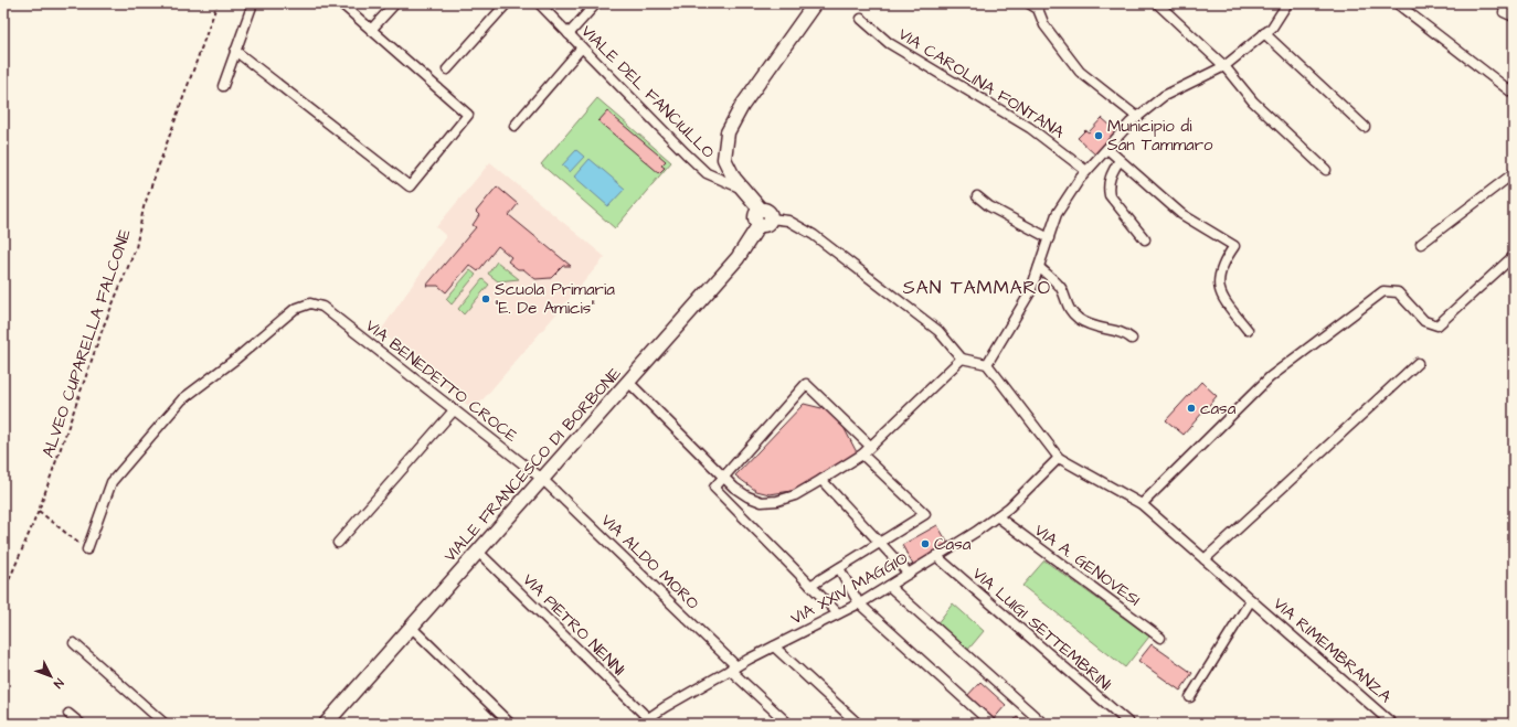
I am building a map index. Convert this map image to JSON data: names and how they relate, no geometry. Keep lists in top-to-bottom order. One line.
{"streets":{"street":["VIA CAROLINA FONTANA","VIALE DEL FANCIULLO","VIA BENEDETTO CROCE","VIALE FRANCESCO DI BORBONE","VIA ALDO MORO","VIA A. GENOVESI","VIA XXIV MAGGIO","VIA PIETRO NENNI","VIA LUIGI SETTEMBRINI","VIA RIMEMBRANZA"],"path":["ALVEO CUPARELLA FALCONE"]},"crossings":[["VIA BENEDETTO CROCE","VIALE FRANCESCO DI BORBONE"],["VIA BENEDETTO CROCE","VIA ALDO MORO"],["VIALE FRANCESCO DI BORBONE","VIA ALDO MORO"],["VIALE FRANCESCO DI BORBONE","VIA PIETRO NENNI"],["VIA ALDO MORO","VIA XXIV MAGGIO"],["VIA A. GENOVESI","VIA XXIV MAGGIO"],["VIA XXIV MAGGIO","VIA PIETRO NENNI"],["VIA XXIV MAGGIO","VIA LUIGI SETTEMBRINI"],["VIA XXIV MAGGIO","VIA RIMEMBRANZA"]],"districts":["SAN TAMMARO"],"places":["Municipio di San Tammaro","Scuola Primaria \"E. De Amicis\"","casa","Casa"],"north":"bottom right"}
